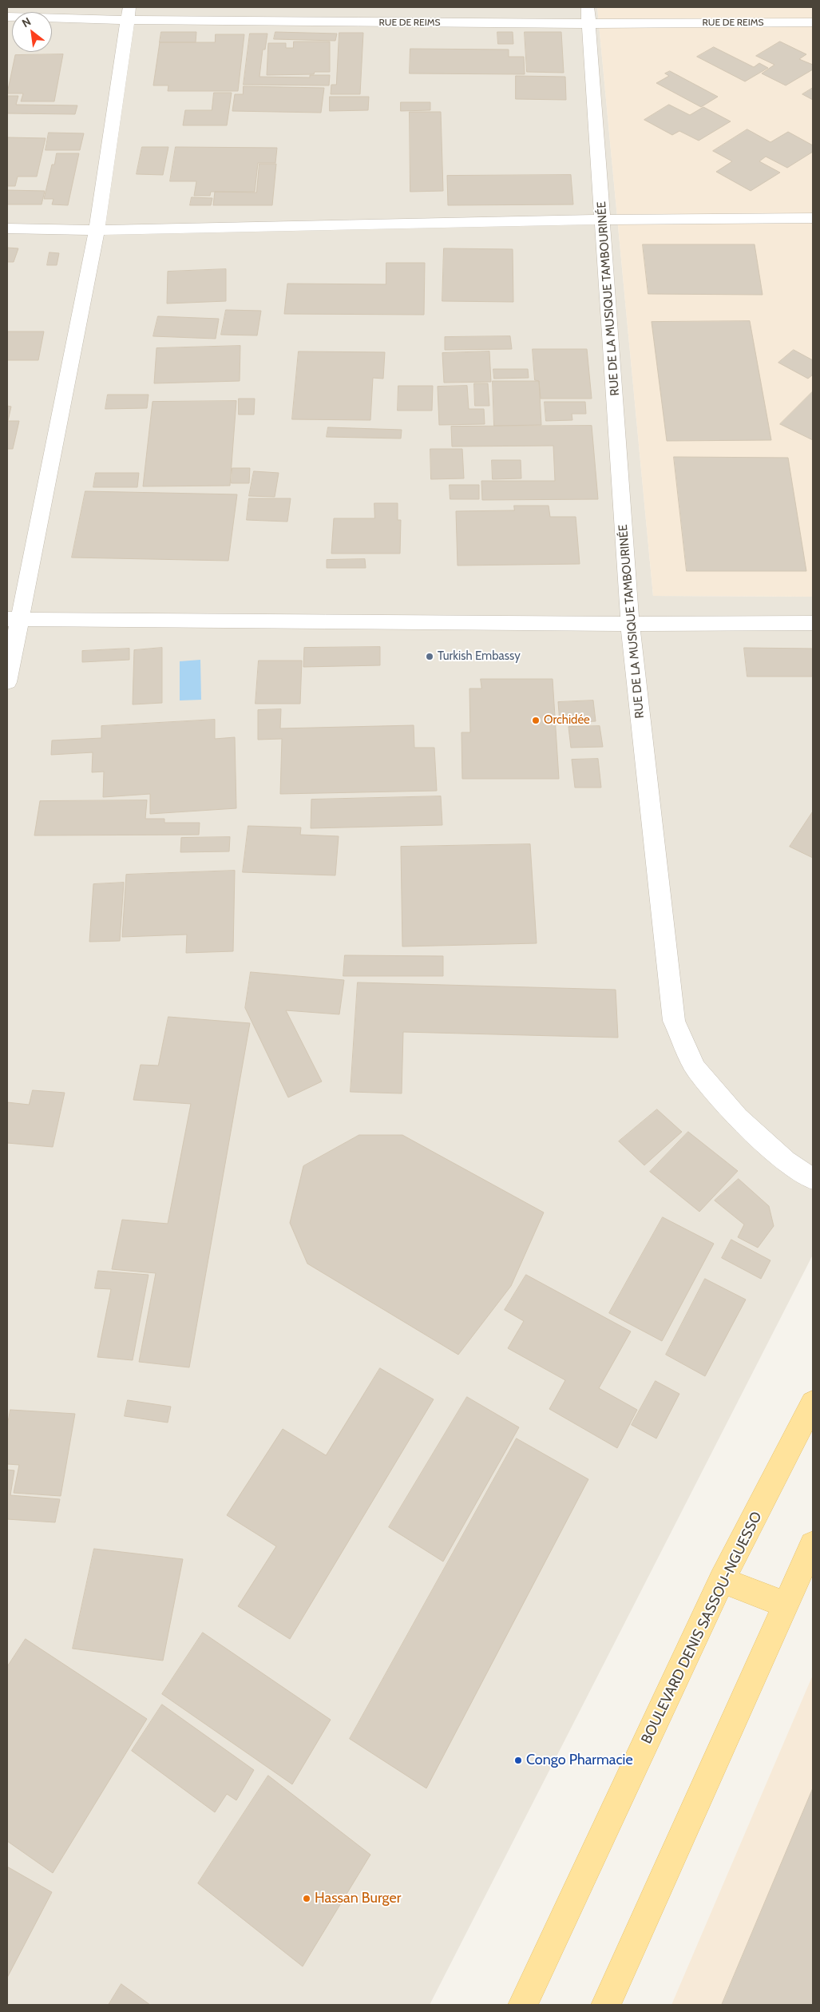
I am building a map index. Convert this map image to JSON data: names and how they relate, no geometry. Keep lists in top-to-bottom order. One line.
{"streets":{"main road":["BOULEVARD DENIS SASSOU-NGUESSO"],"street":["RUE DE REIMS","RUE DE LA MUSIQUE TAMBOURINÉE"]},"crossings":[["RUE DE REIMS","RUE DE LA MUSIQUE TAMBOURINÉE"]],"places":["Turkish Embassy","Orchidée","Congo Pharmacie","Hassan Burger"],"north":"top left"}
